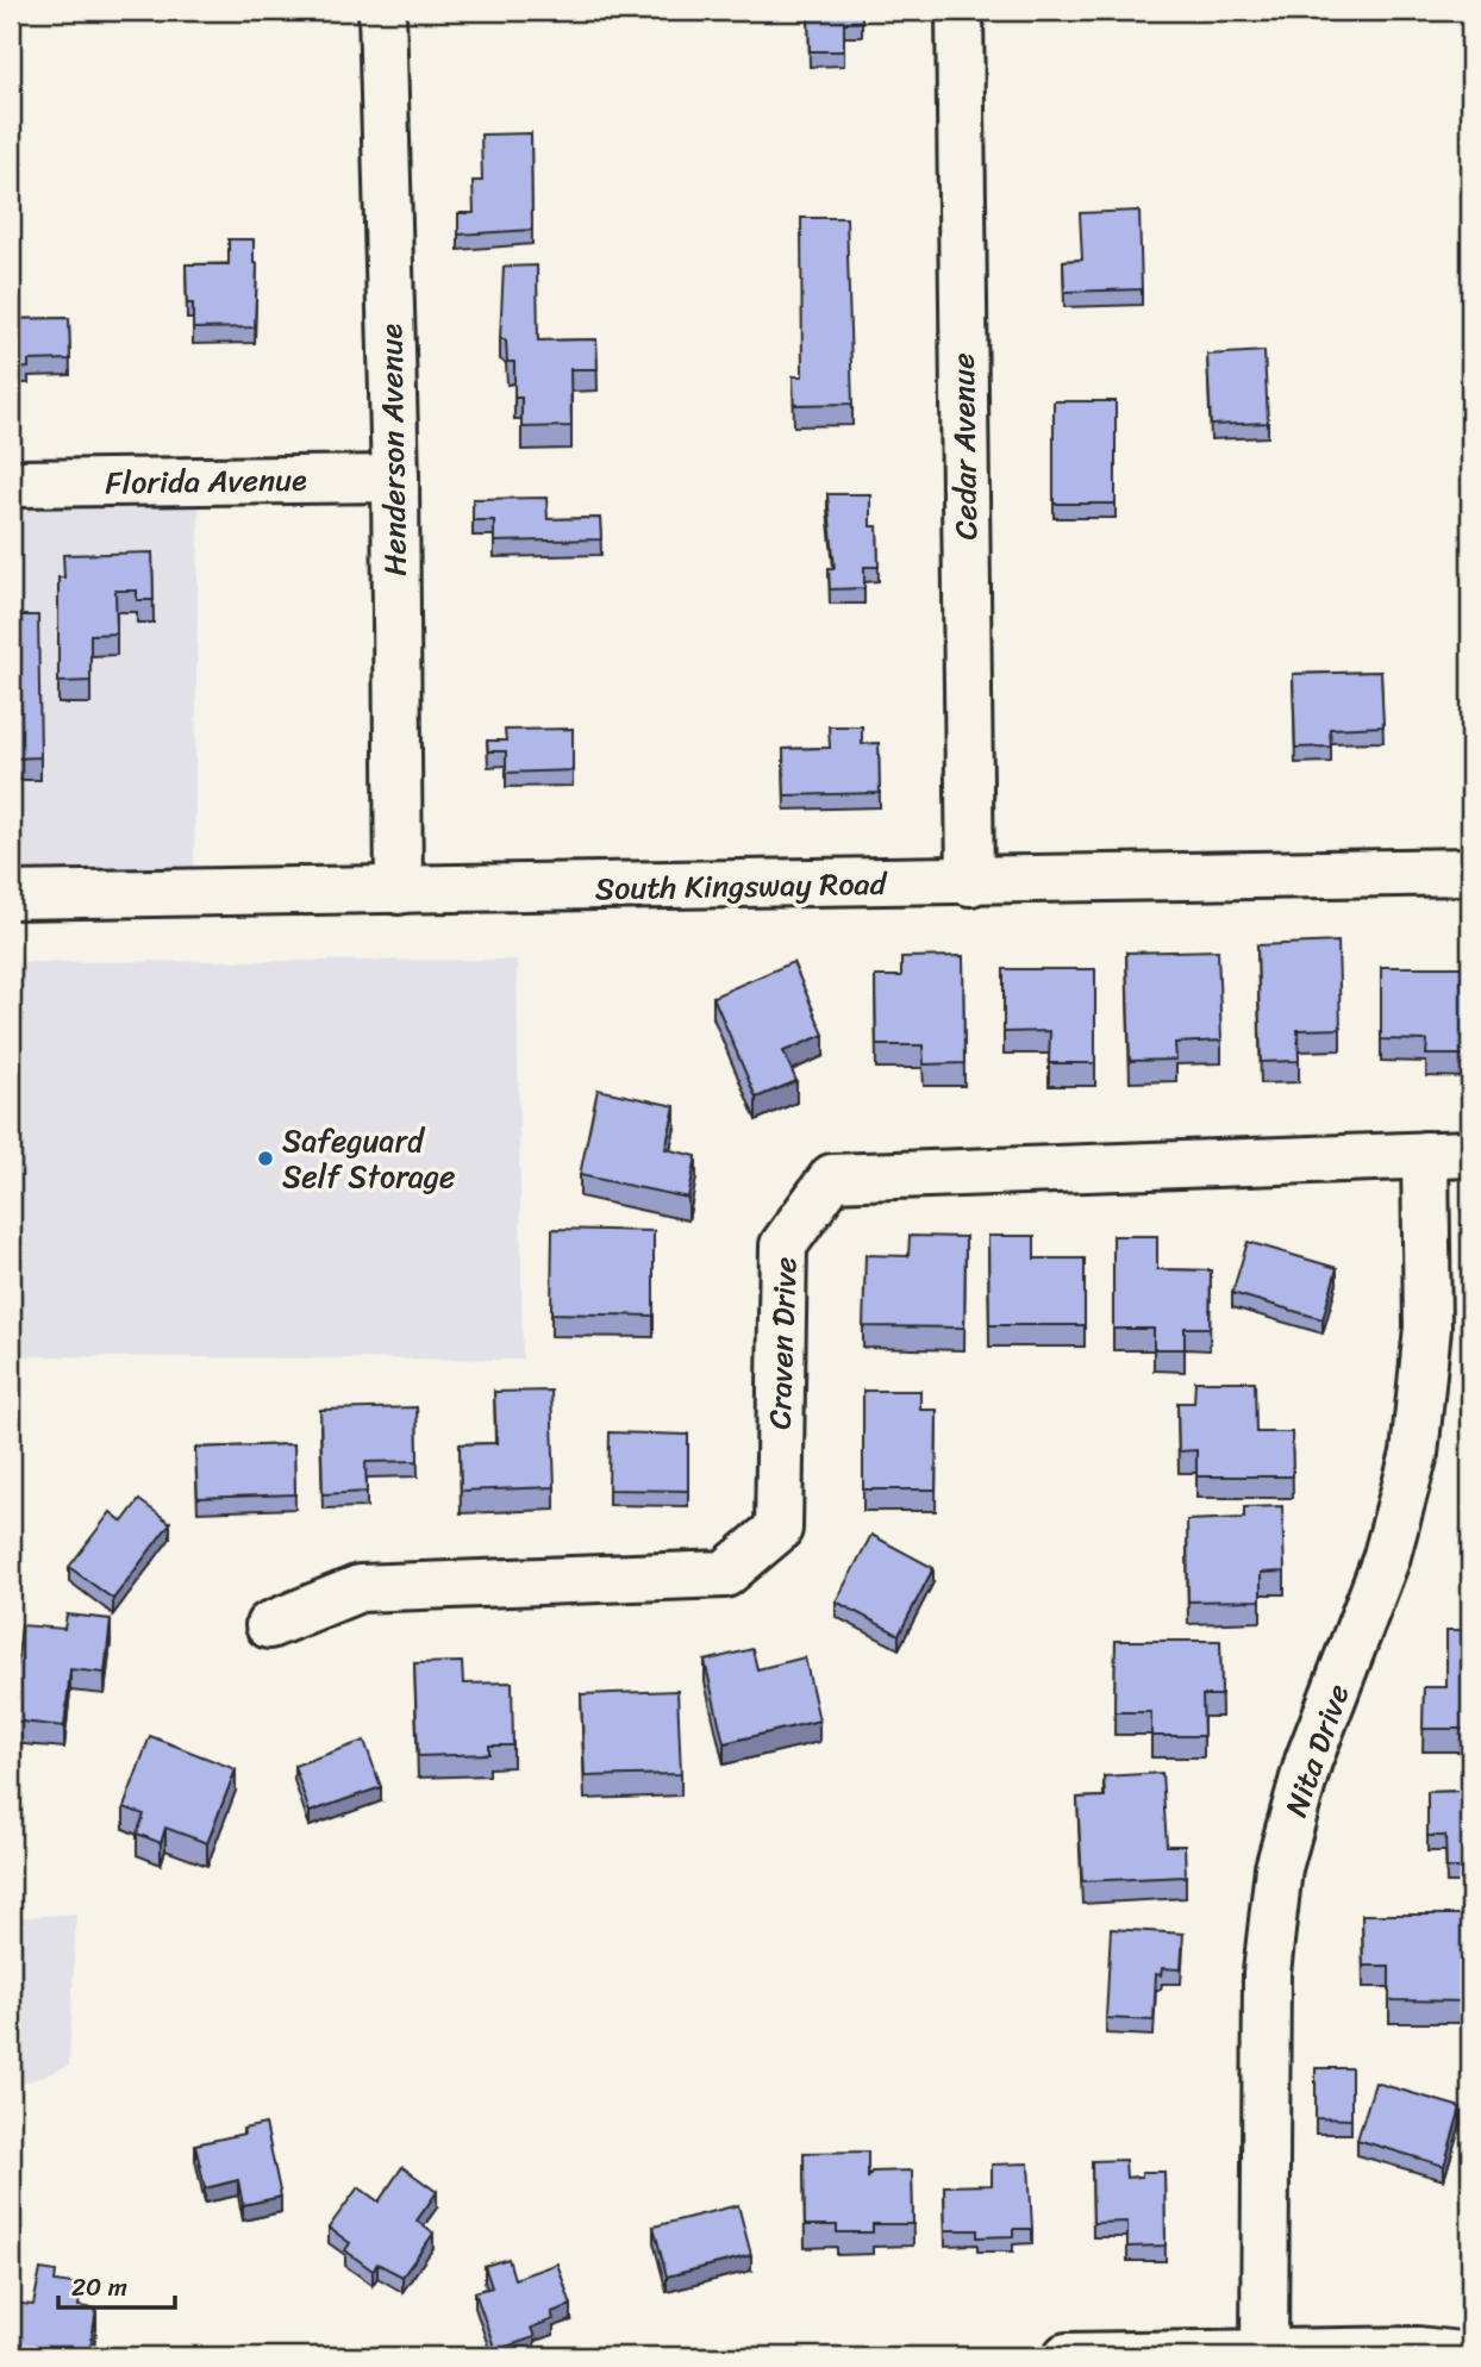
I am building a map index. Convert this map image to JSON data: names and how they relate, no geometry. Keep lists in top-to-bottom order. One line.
{"streets":{"street":["Cedar Avenue","Henderson Avenue","Florida Avenue","South Kingsway Road","Craven Drive","Nita Drive"]},"crossings":[["Cedar Avenue","South Kingsway Road"],["Henderson Avenue","Florida Avenue"],["Henderson Avenue","South Kingsway Road"],["Craven Drive","Nita Drive"]],"places":["Safeguard Self Storage"],"scale_bar":"20 m"}
